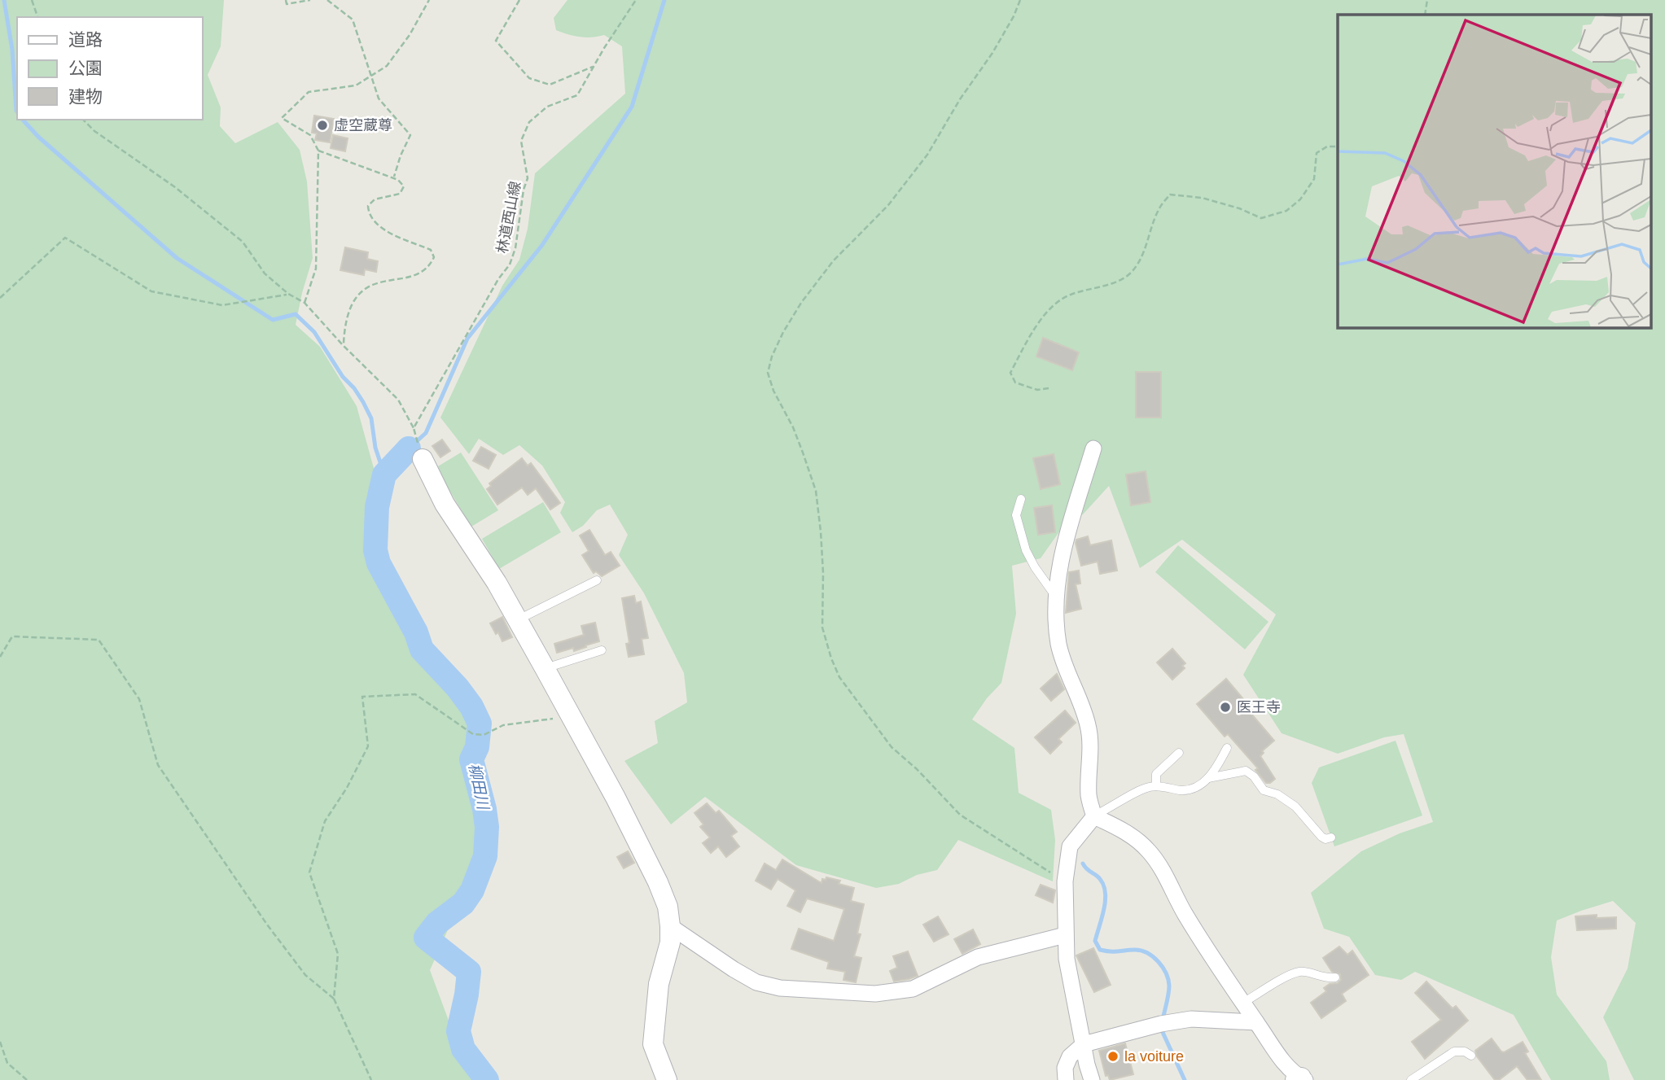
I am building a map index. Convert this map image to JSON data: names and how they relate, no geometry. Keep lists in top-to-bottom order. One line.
{"streets":{"path":["林道西山線"]},"water":["柳田川"],"places":["虚空蔵尊","医王寺","la voiture"],"legend":["道路","公園","建物"]}
